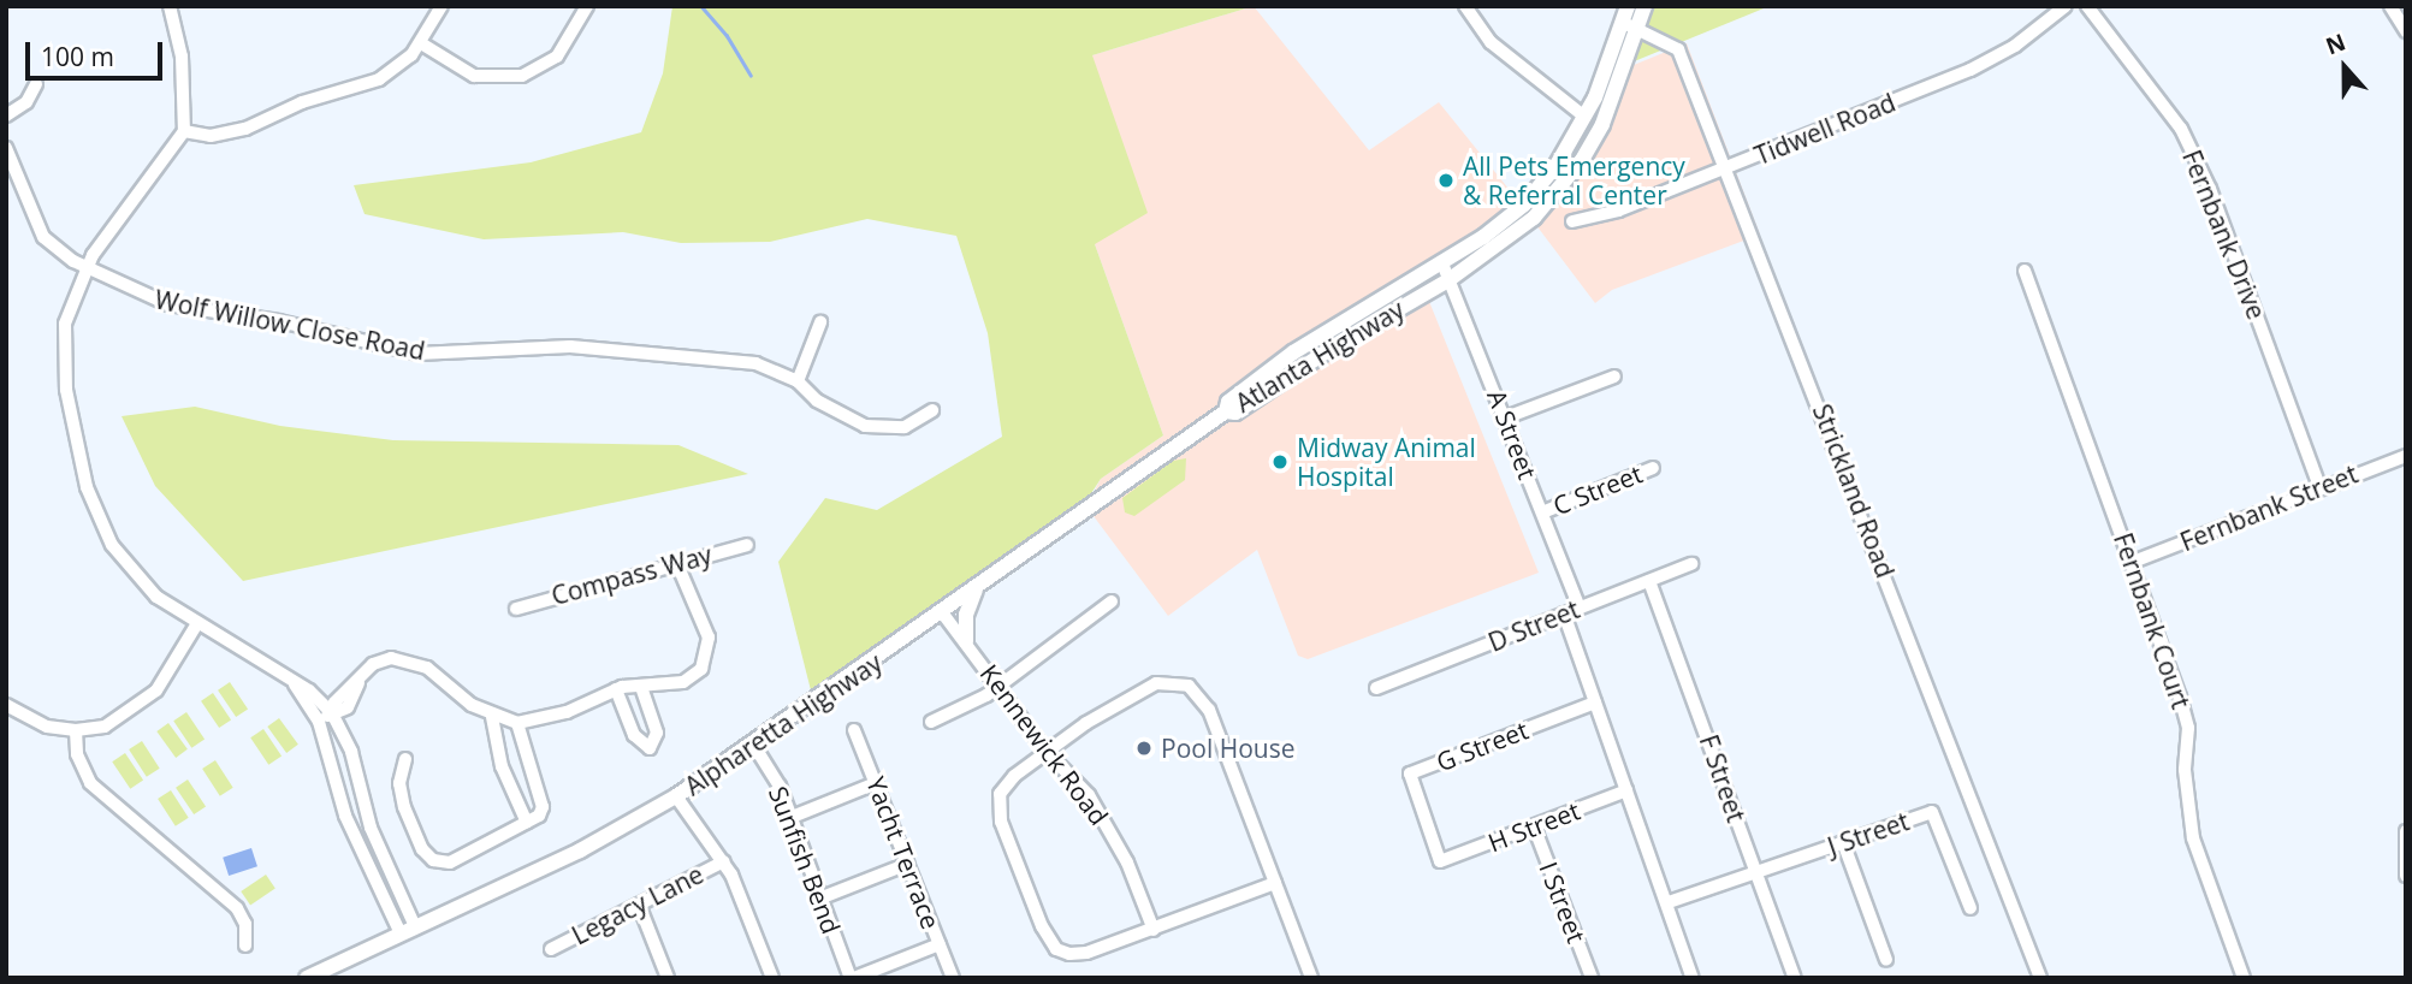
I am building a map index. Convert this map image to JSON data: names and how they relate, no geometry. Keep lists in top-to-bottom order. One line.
{"streets":{"main road":["Atlanta Highway","Alpharetta Highway"],"street":["Tidwell Road","Fernbank Drive","Wolf Willow Close Road","A Street","C Street","Strickland Road","Fernbank Street","Compass Way","Fernbank Court","D Street","Kennewick Road","G Street","F Street","H Street","J Street","Yacht Terrace","Sunfish Bend","I Street","Legacy Lane"]},"crossings":[["Tidwell Road","Strickland Road"],["Fernbank Drive","Fernbank Street"],["Atlanta Highway","A Street"],["Atlanta Highway","Strickland Road"],["Atlanta Highway","Alpharetta Highway"],["A Street","C Street"],["A Street","D Street"],["Fernbank Street","Fernbank Court"],["D Street","F Street"],["Alpharetta Highway","Kennewick Road"],["Alpharetta Highway","Sunfish Bend"],["G Street","H Street"],["F Street","J Street"],["H Street","I Street"]],"places":["All Pets Emergency & Referral Center","Midway Animal Hospital","Pool House"],"scale_bar":"100 m","north":"top"}
